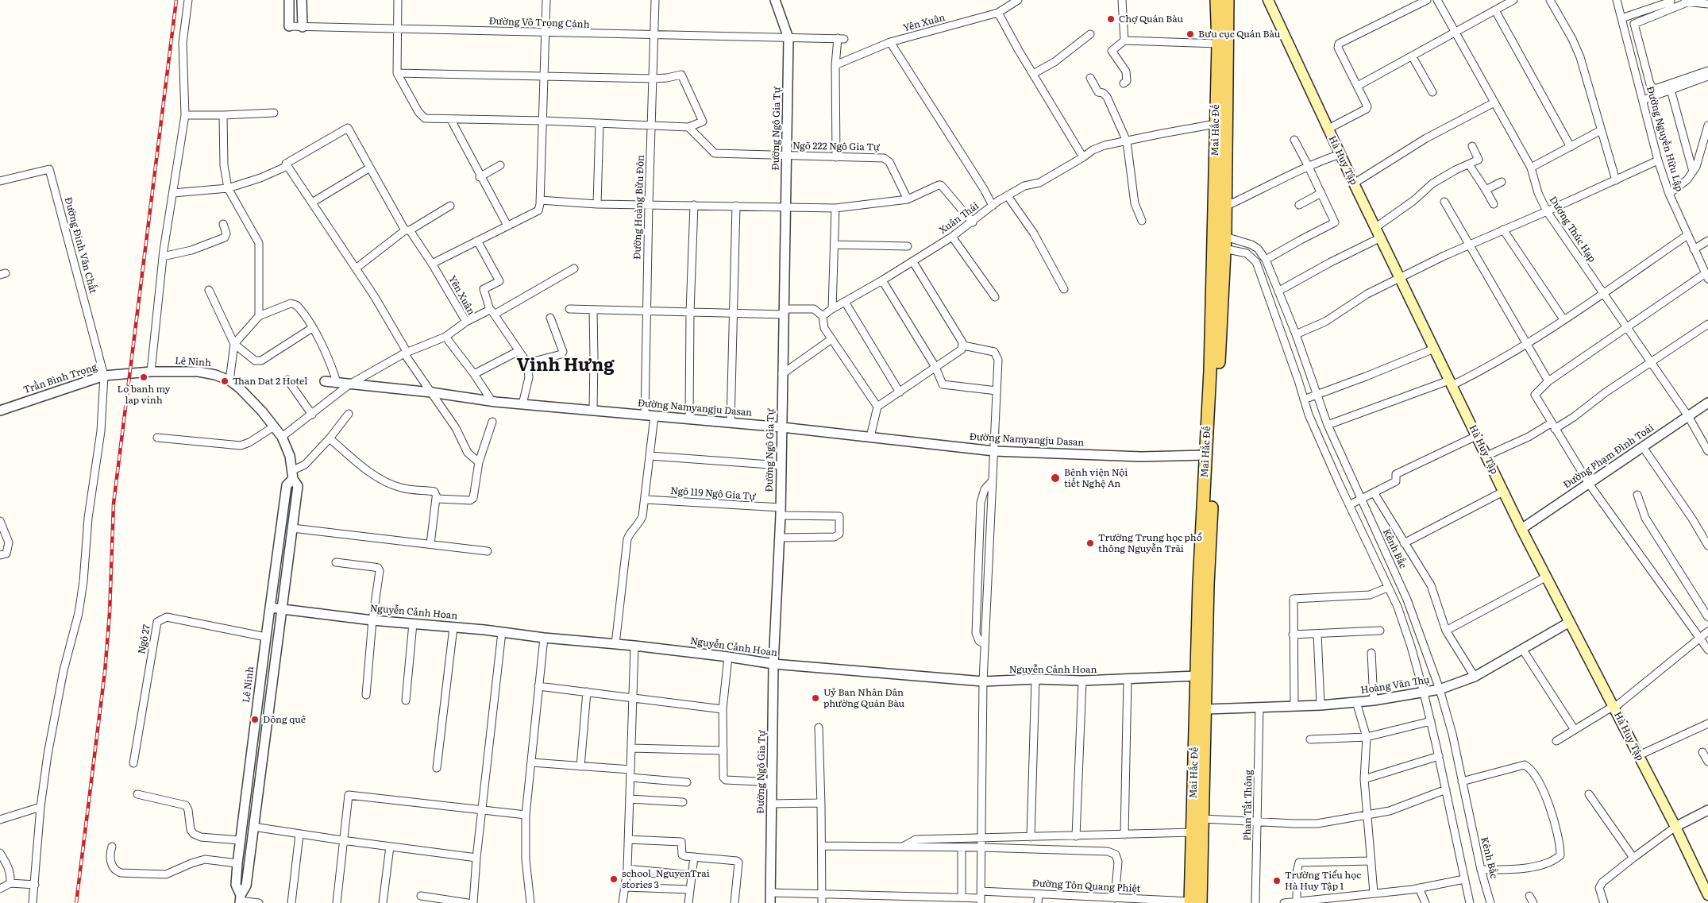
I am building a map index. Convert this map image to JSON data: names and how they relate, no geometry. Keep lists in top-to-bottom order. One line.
{"streets":{"main road":["Mai Hắc Đế","Hà Huy Tập"],"street":["Đường Võ Trọng Cánh","Yên Xuân","Đường Ngô Gia Tự","Đường Nguyễn Hữu Lập","Ngõ 222 Ngô Gia Tự","Đường Hoàng Bửu Đôn","Xuân Thái","Dương Thúc Hạp","Đường Đinh Văn Chất","Lê Ninh","Trần Bình Trọng","Đường Namyangju Dasan","Đường Phạm Đình Toái","Ngõ 119 Ngô Gia Tự","Kênh Bắc","Nguyễn Cảnh Hoan","Ngõ 27","Hoàng Văn Thụ","Phan Tất Thông","Đường Tôn Quang Phiệt"]},"crossings":[["Đường Võ Trọng Cánh","Yên Xuân"],["Đường Võ Trọng Cánh","Đường Ngô Gia Tự"],["Đường Võ Trọng Cánh","Đường Hoàng Bửu Đôn"],["Yên Xuân","Lê Ninh"],["Yên Xuân","Đường Namyangju Dasan"],["Đường Ngô Gia Tự","Ngõ 222 Ngô Gia Tự"],["Đường Ngô Gia Tự","Đường Namyangju Dasan"],["Đường Ngô Gia Tự","Ngõ 119 Ngô Gia Tự"],["Đường Ngô Gia Tự","Nguyễn Cảnh Hoan"],["Đường Ngô Gia Tự","Đường Tôn Quang Phiệt"],["Mai Hắc Đế","Xuân Thái"],["Mai Hắc Đế","Đường Namyangju Dasan"],["Mai Hắc Đế","Nguyễn Cảnh Hoan"],["Mai Hắc Đế","Hoàng Văn Thụ"],["Mai Hắc Đế","Đường Tôn Quang Phiệt"],["Hà Huy Tập","Đường Phạm Đình Toái"],["Hà Huy Tập","Hoàng Văn Thụ"],["Đường Hoàng Bửu Đôn","Đường Namyangju Dasan"],["Dương Thúc Hạp","Đường Phạm Đình Toái"],["Đường Đinh Văn Chất","Trần Bình Trọng"],["Lê Ninh","Trần Bình Trọng"],["Lê Ninh","Nguyễn Cảnh Hoan"],["Lê Ninh","Ngõ 27"],["Kênh Bắc","Hoàng Văn Thụ"],["Hoàng Văn Thụ","Phan Tất Thông"]],"districts":["Vinh Hưng"],"places":["Chợ Quán Bàu","Bưu cục Quán Bàu","Lo banh my lap vinh","Than Dat 2 Hotel","Bệnh viện Nội tiết Nghệ An","Trường Trung học phổ thông Nguyễn Trãi","Uỷ Ban Nhân Dân phường Quán Bàu","Dông quê","school_NguyenTrai stories 3","Trường Tiểu học Hà Huy Tập 1"]}
